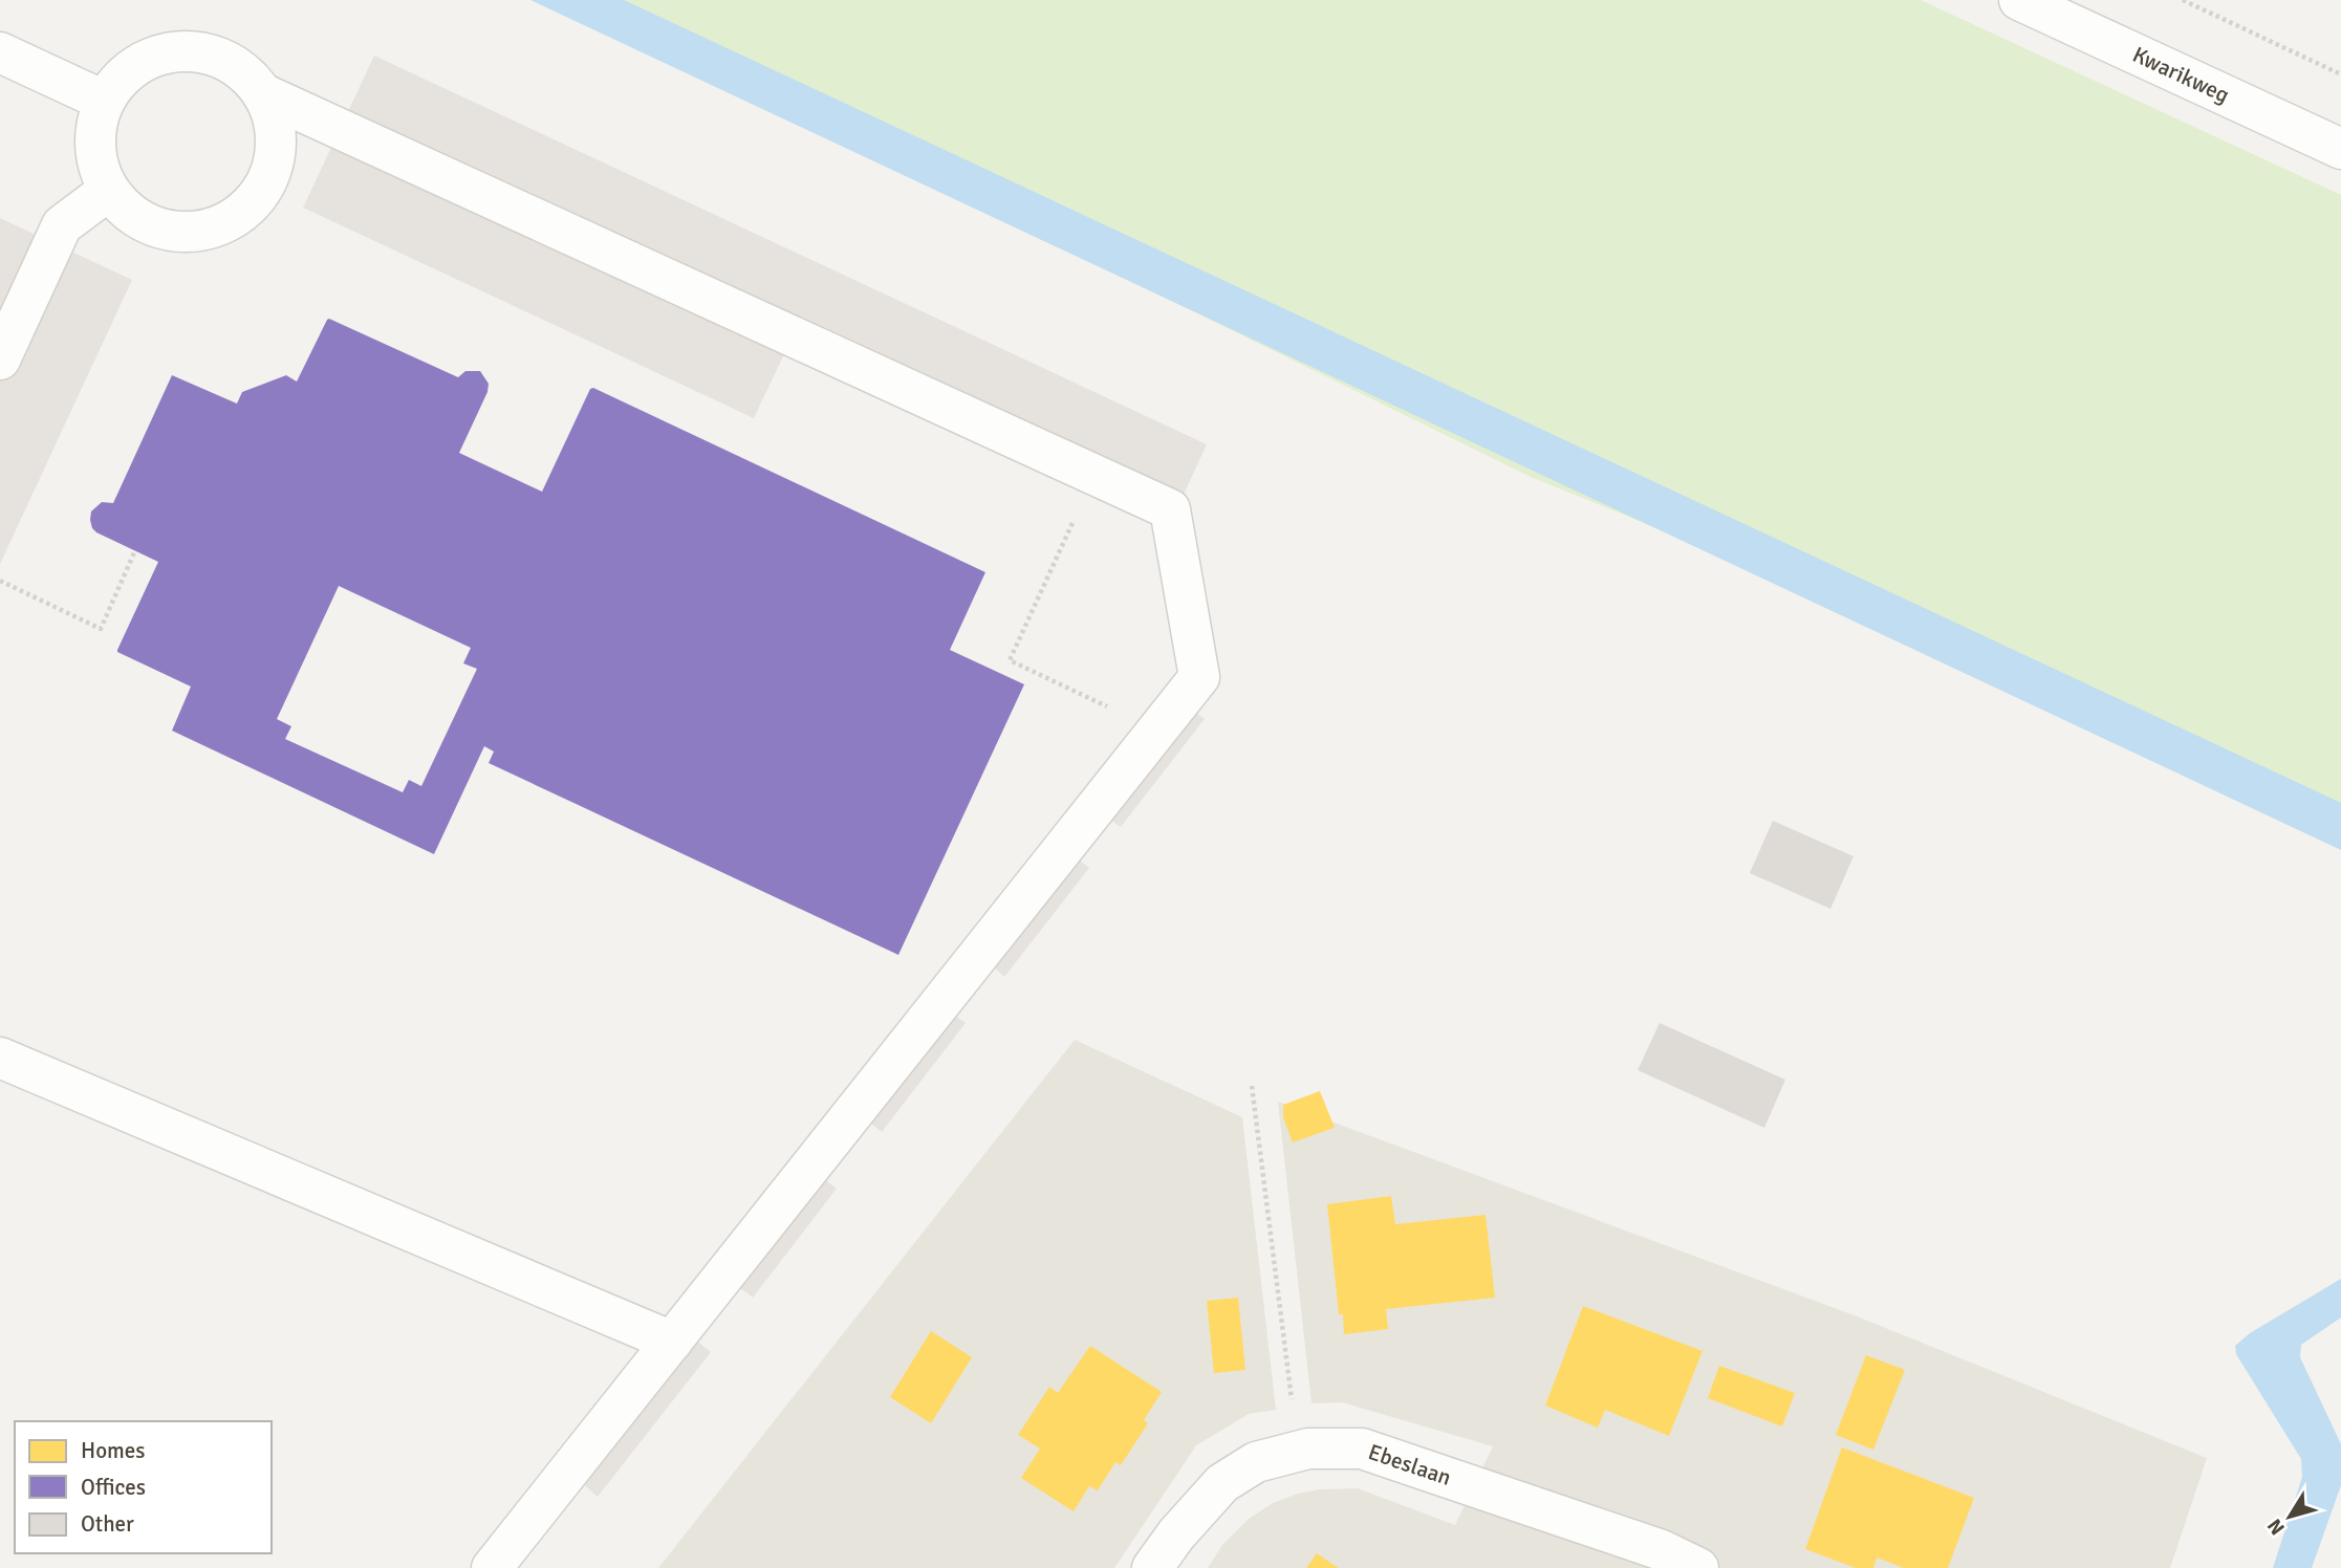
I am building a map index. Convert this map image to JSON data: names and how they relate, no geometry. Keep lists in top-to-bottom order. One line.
{"streets":{"street":["Kwarikweg","Ebeslaan"]},"legend":["Homes","Offices","Other"],"north":"bottom left"}
